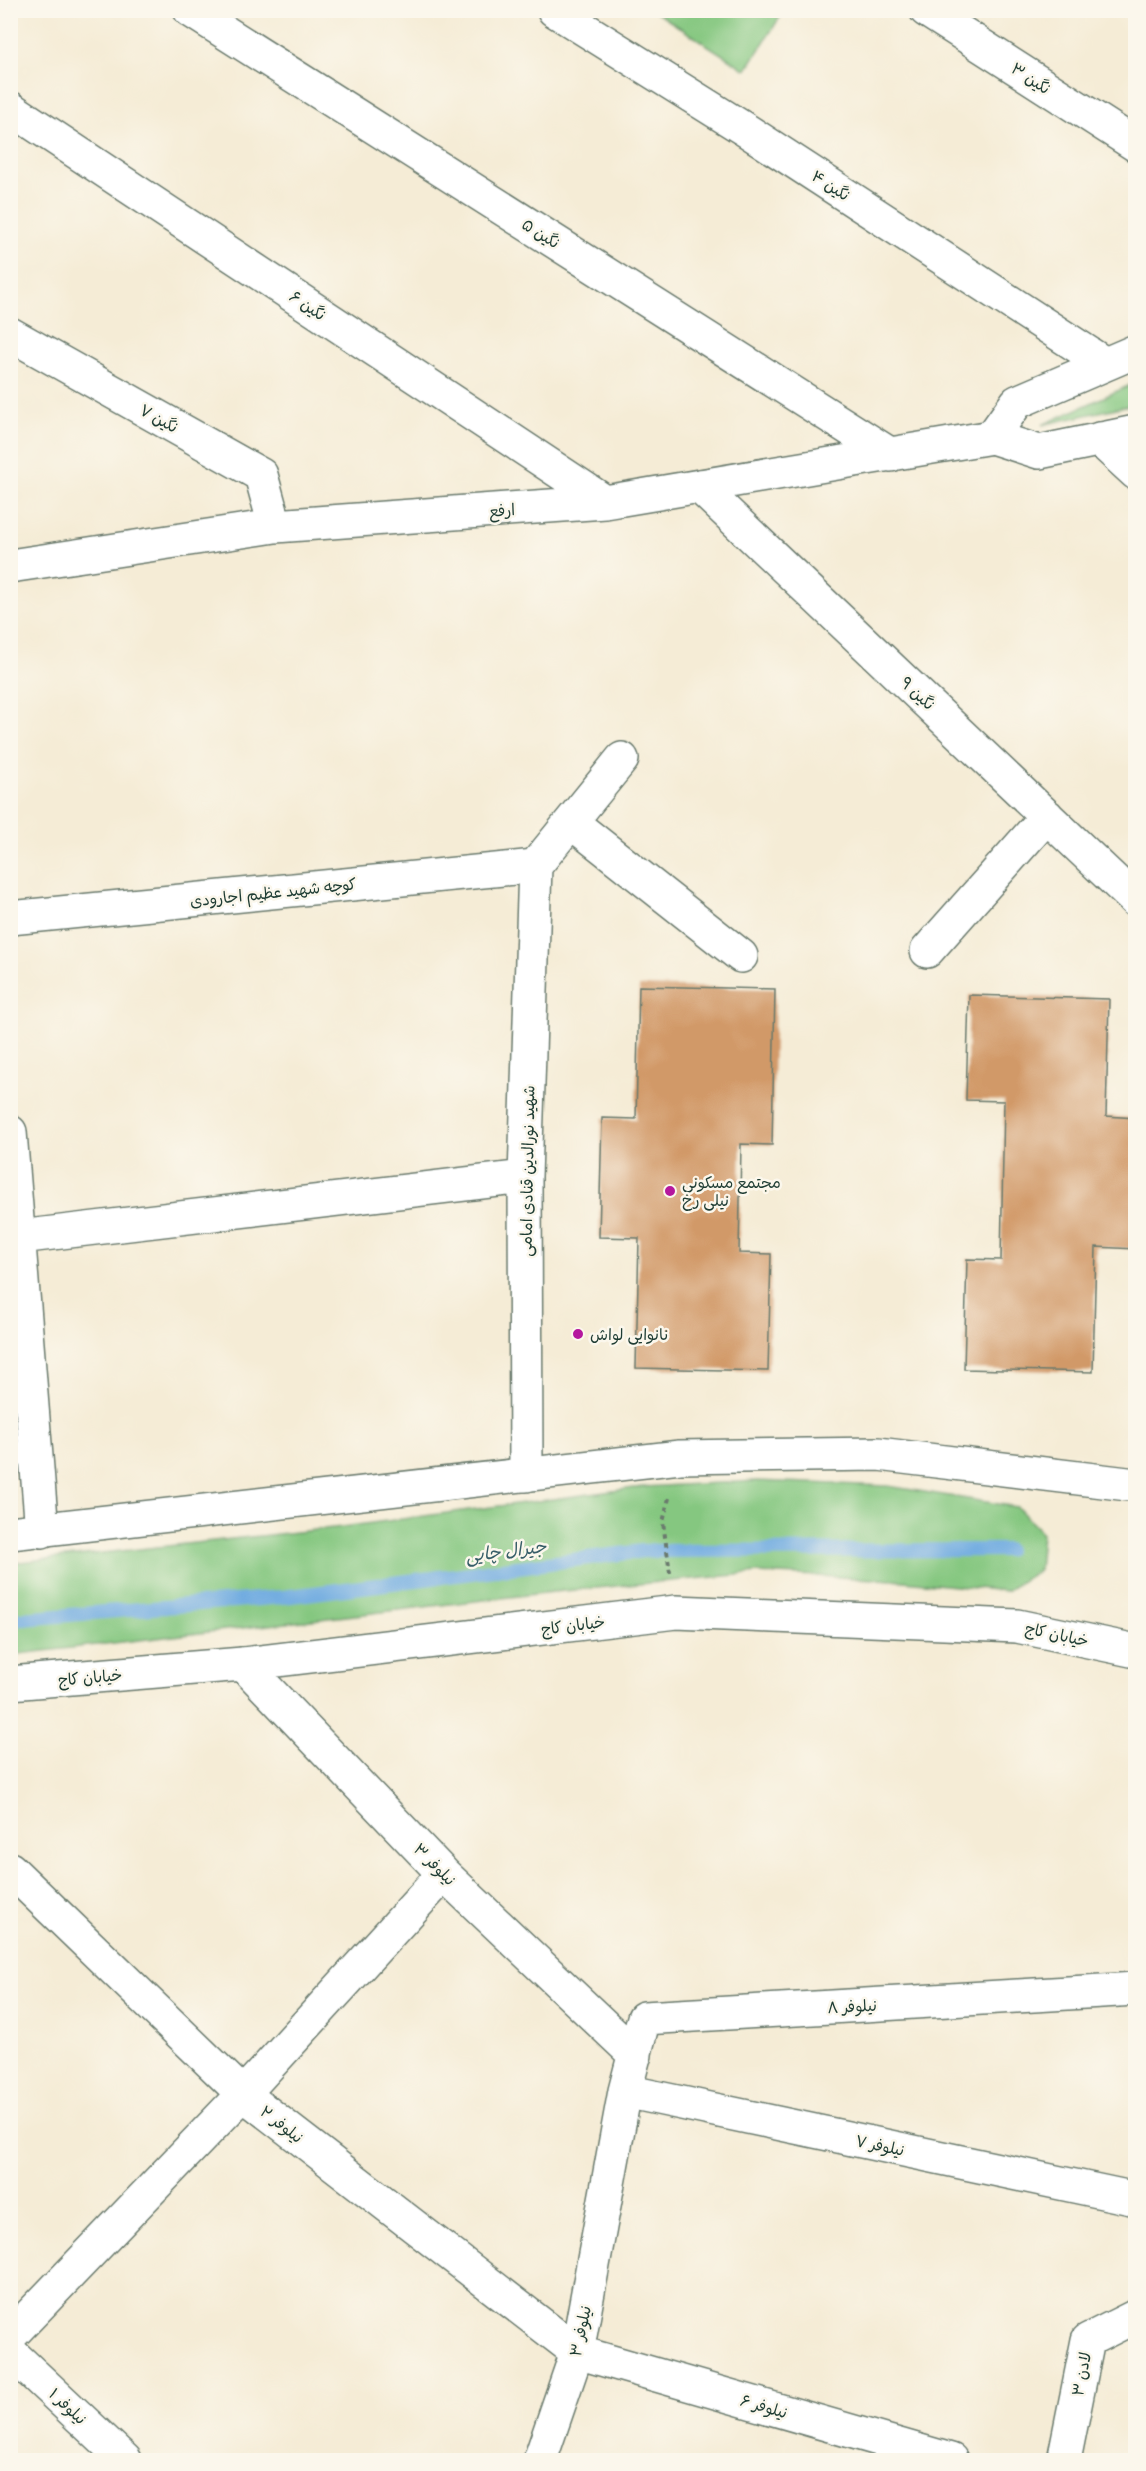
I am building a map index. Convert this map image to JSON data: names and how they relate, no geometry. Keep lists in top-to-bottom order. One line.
{"streets":{"street":["نگین ۳","نگین ۴","نگین ۵","نگین ۶","نگین ۷","ارفع","نگین ۹","کوچه شهید عظیم اجارودی","شهید نورالدین قنادی امامی","خیابان کاج","نیلوفر ۳","نیلوفر ۸","نیلوفر ۲","نیلوفر ۷","لادن ۳","نیلوفر ۱","نیلوفر ۶"]},"crossings":[["نگین ۵","ارفع"],["نگین ۶","ارفع"],["نگین ۷","ارفع"],["ارفع","نگین ۹"],["کوچه شهید عظیم اجارودی","شهید نورالدین قنادی امامی"],["خیابان کاج","نیلوفر ۳"],["نیلوفر ۳","نیلوفر ۸"],["نیلوفر ۳","نیلوفر ۲"],["نیلوفر ۳","نیلوفر ۷"],["نیلوفر ۳","نیلوفر ۶"],["نیلوفر ۸","نیلوفر ۷"],["نیلوفر ۲","نیلوفر ۶"]],"water":["جیرال چایی"],"places":["مجتمع مسکونی نیلی رخ","نانوایی لواش"]}
